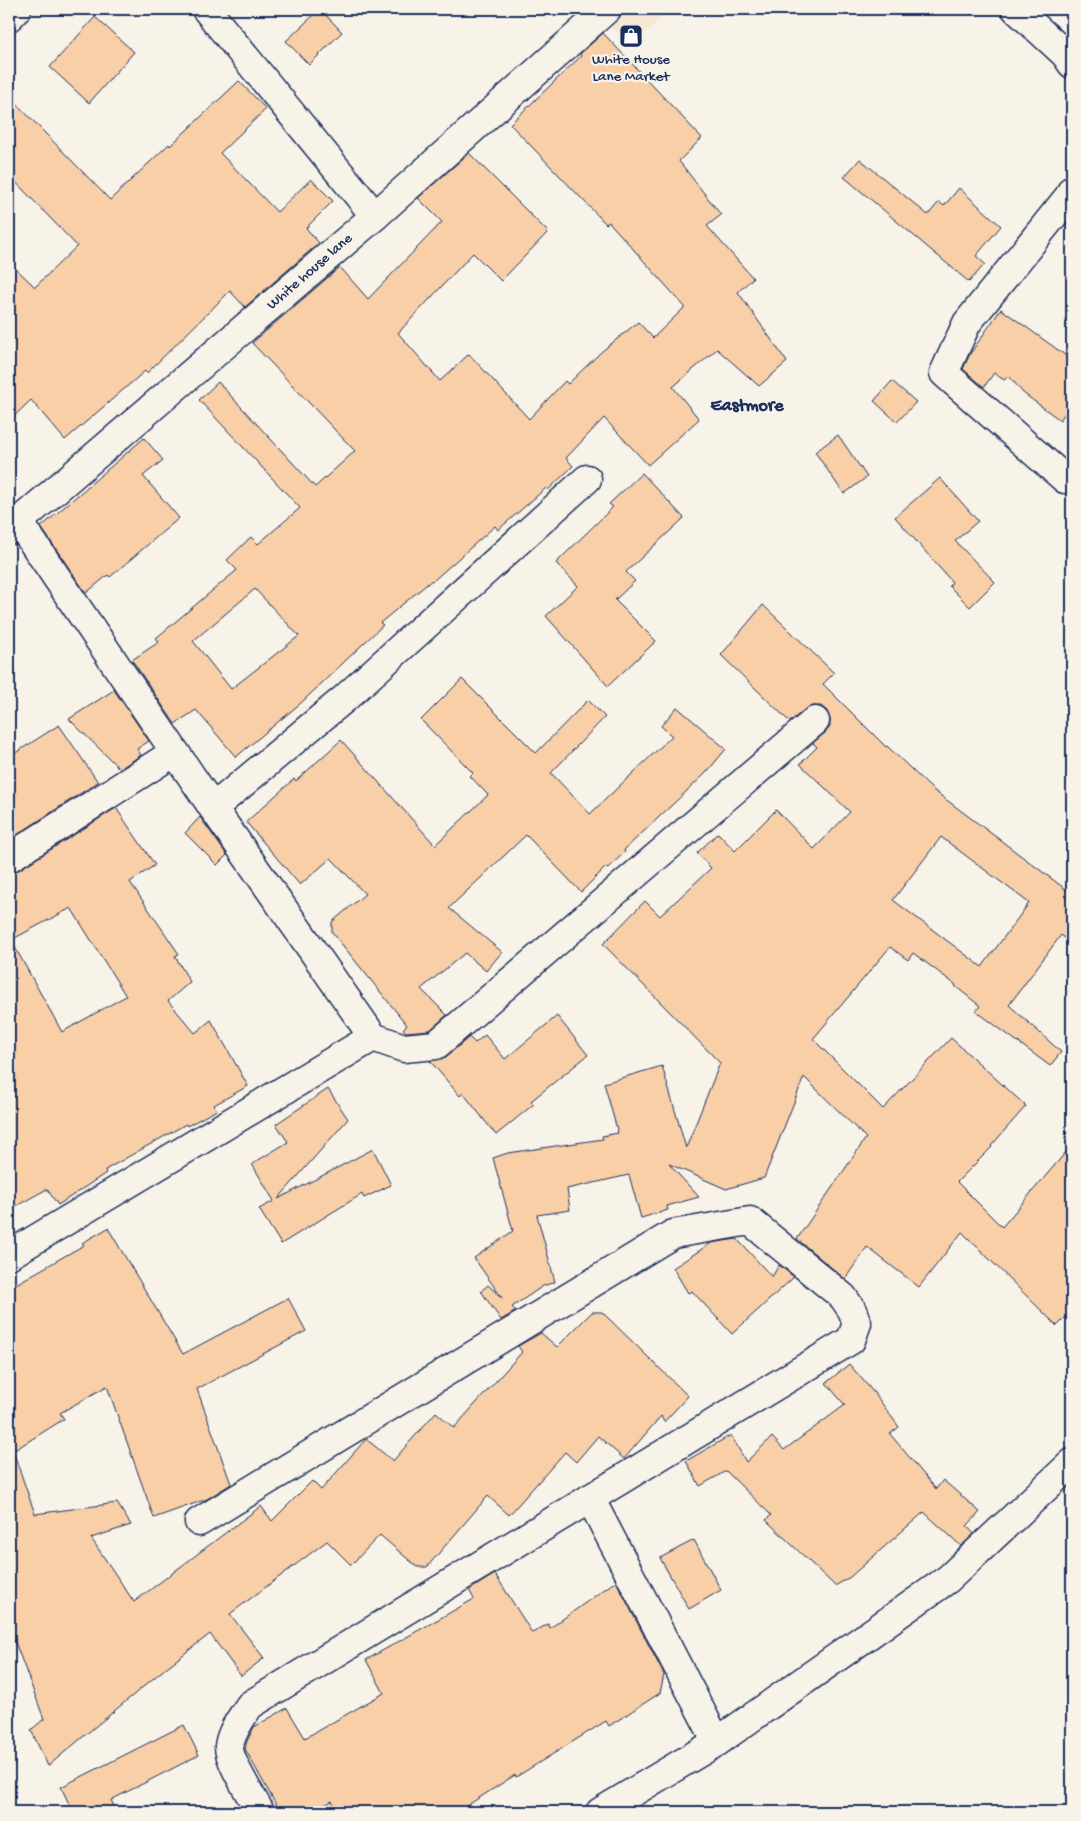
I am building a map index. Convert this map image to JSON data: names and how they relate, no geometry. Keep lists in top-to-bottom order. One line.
{"streets":{"street":["White house lane"]},"districts":["Eastmore"],"places":{"shop":["White House Lane Market"]}}
